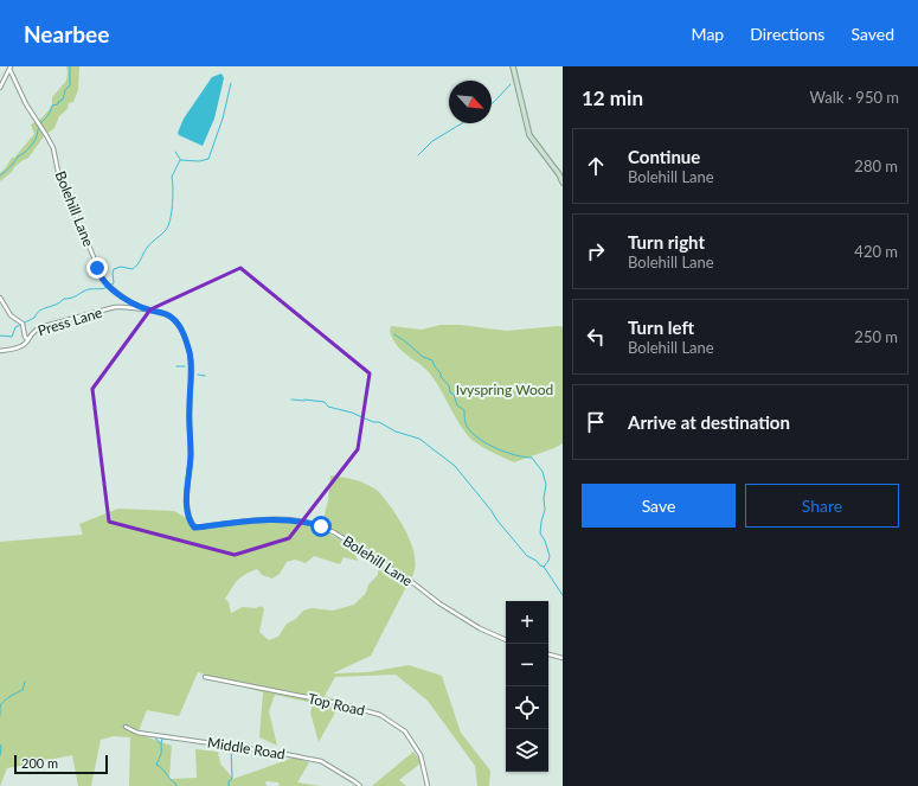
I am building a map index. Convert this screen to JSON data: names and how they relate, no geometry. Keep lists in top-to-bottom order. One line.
{"streets":{"street":["Bolehill Lane","Press Lane","Top Road","Middle Road"]},"crossings":[["Bolehill Lane","Press Lane"]],"parks":["Ivyspring Wood"],"scale_bar":"200 m","north":"bottom right","page":{"header":"Nearbee","nav":["Map","Directions","Saved"],"heading":["12 min","Walk · 950 m"],"list":[["Continue","Bolehill Lane","280 m"],["Turn right","Bolehill Lane","420 m"],["Turn left","Bolehill Lane","250 m"],"Arrive at destination"],"buttons":["Save","Share"],"map_buttons":["+","−"],"scale":"200 m"}}
